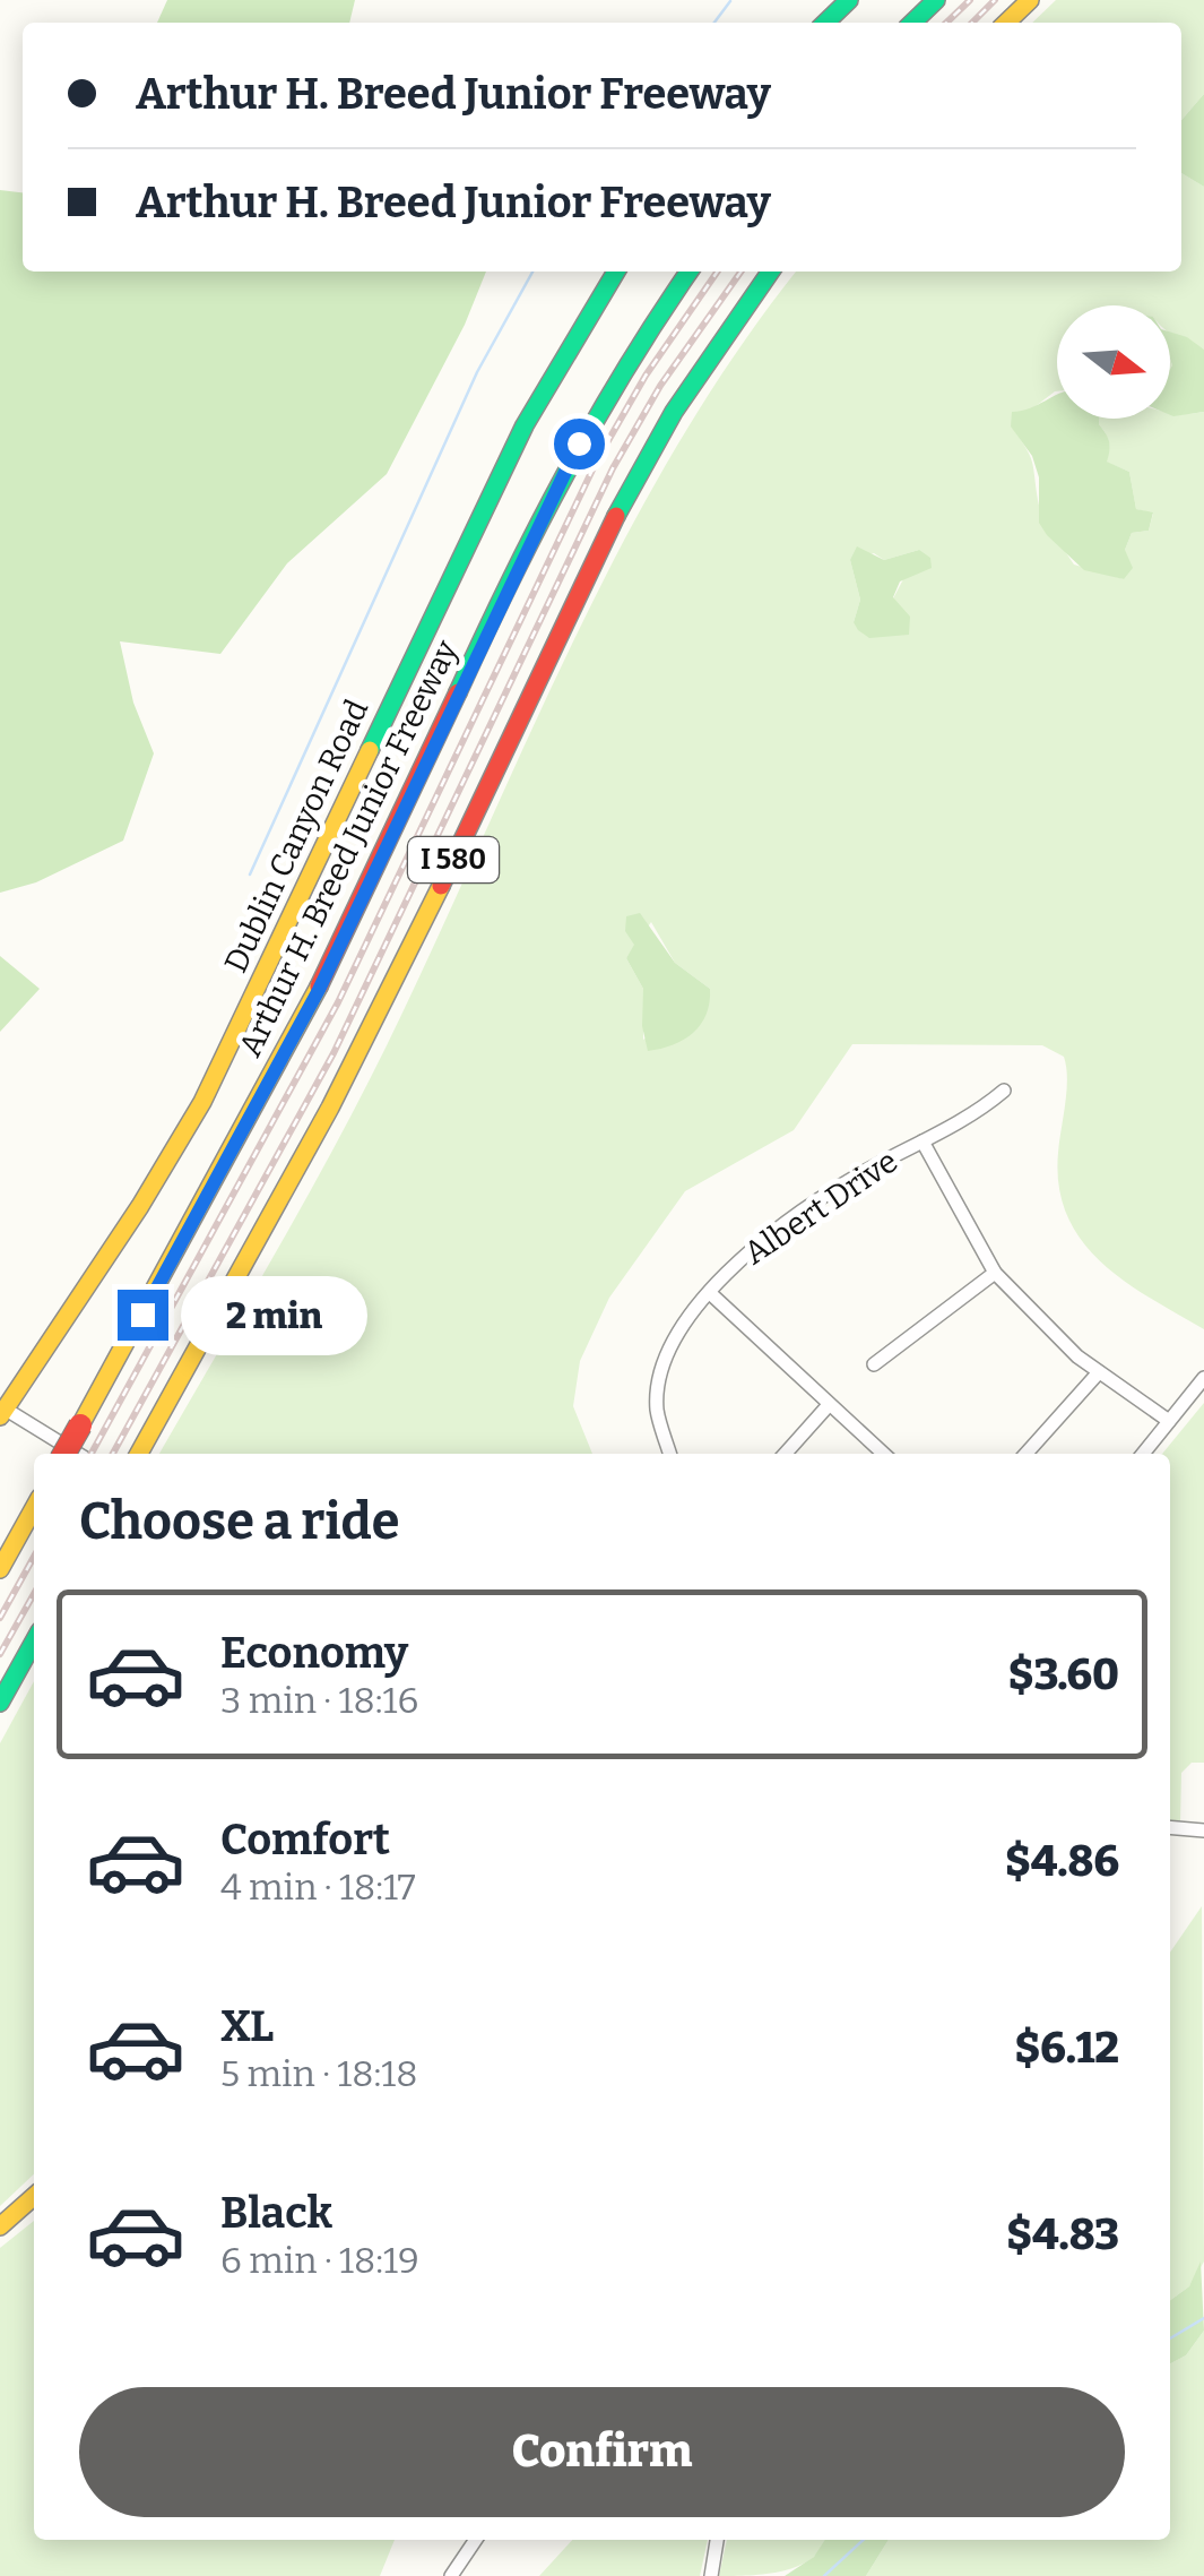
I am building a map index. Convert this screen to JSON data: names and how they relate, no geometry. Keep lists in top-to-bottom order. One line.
{"streets":{"main road":["Dublin Canyon Road","Arthur H. Breed Junior Freeway","I 580"],"street":["Albert Drive"]},"north":"right","page":{"banner":["Arthur H. Breed Junior Freeway","Arthur H. Breed Junior Freeway"],"bubble":"2 min","heading":"Choose a ride","list":[{"name":"Economy","note":"3 min · 18:16","value":"$3.60"},{"name":"Comfort","note":"4 min · 18:17","value":"$4.86"},{"name":"XL","note":"5 min · 18:18","value":"$6.12"},{"name":"Black","note":"6 min · 18:19","value":"$4.83"}],"buttons":"Confirm"}}
